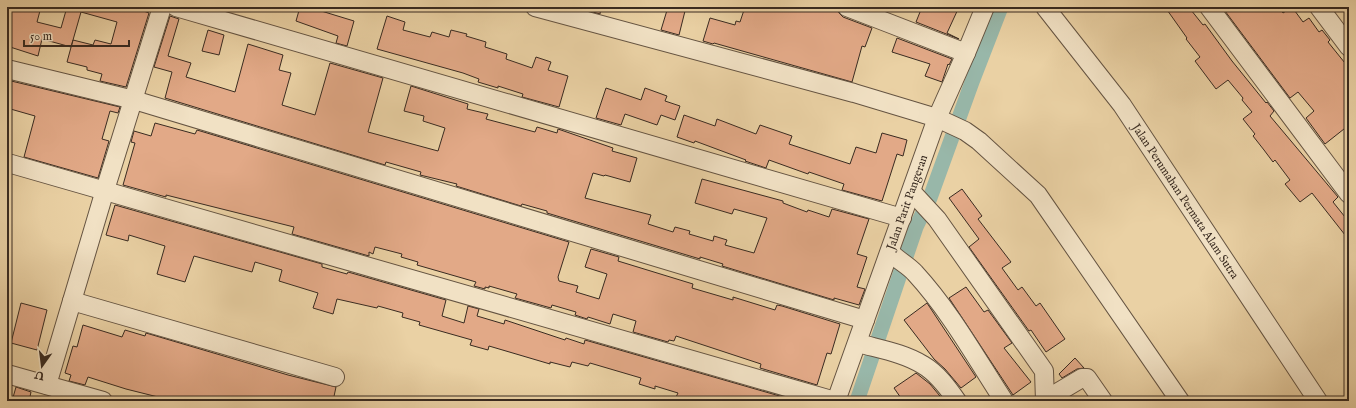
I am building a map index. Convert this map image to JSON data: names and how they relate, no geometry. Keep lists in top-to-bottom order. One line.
{"streets":{"street":["Jalan Perumahan Permata Alam Sutra","Jalan Parit Pangeran"]},"scale_bar":"50 m","north":"bottom"}
